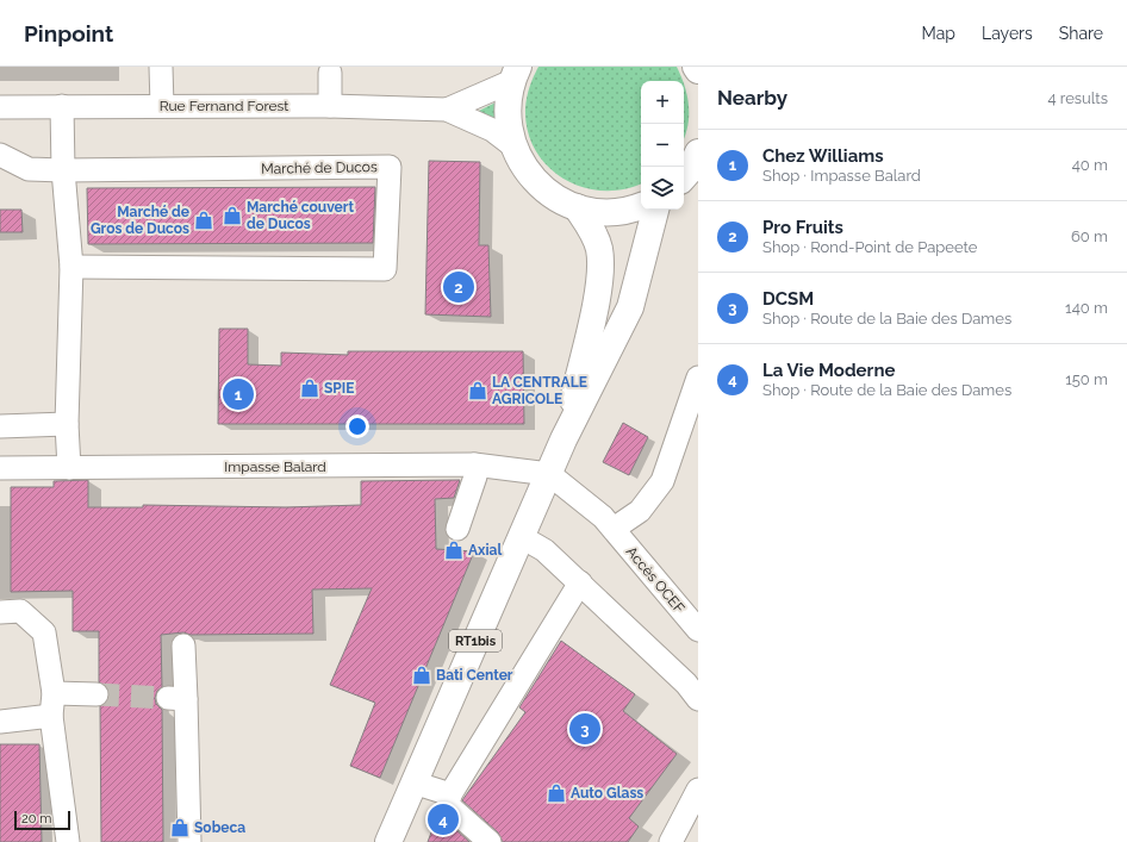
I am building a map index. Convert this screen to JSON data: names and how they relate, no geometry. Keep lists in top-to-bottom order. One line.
{"streets":{"main road":["RT1bis"],"street":["Rue Fernand Forest","Marché de Ducos","Impasse Balard","Accès OCEF"]},"crossings":[["Impasse Balard","Accès OCEF"],["Impasse Balard","RT1bis"],["Accès OCEF","RT1bis"]],"places":{"shop":["Marché couvert de Ducos","Marché de Gros de Ducos","SPIE","LA CENTRALE AGRICOLE","Axial","Bati Center","Auto Glass","Sobeca"]},"scale_bar":"20 m","page":{"header":"Pinpoint","nav":["Map","Layers","Share"],"heading":["Nearby","4 results"],"map_buttons":["+","−"],"list":[{"mark":"1","name":"Chez Williams","note":"Shop · Impasse Balard","value":"40 m"},{"mark":"2","name":"Pro Fruits","note":"Shop · Rond-Point de Papeete","value":"60 m"},{"mark":"3","name":"DCSM","note":"Shop · Route de la Baie des Dames","value":"140 m"},{"mark":"4","name":"La Vie Moderne","note":"Shop · Route de la Baie des Dames","value":"150 m"}],"pins":["2","1","3","4"],"scale":"20 m"}}
